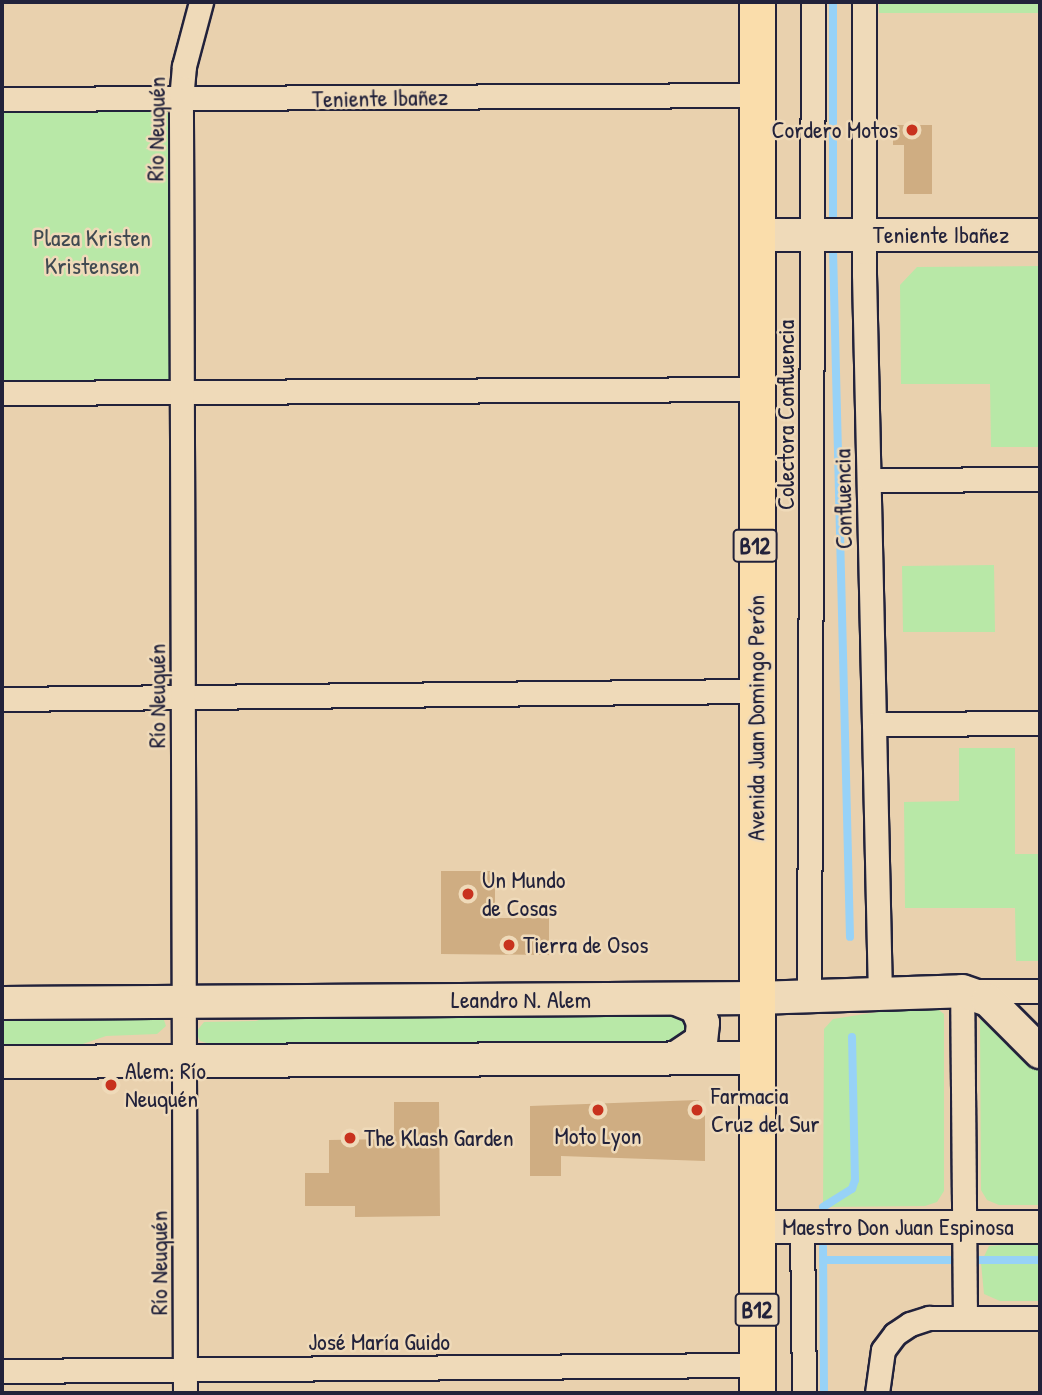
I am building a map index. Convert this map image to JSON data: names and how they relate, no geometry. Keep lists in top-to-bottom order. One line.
{"streets":{"main road":["Teniente Ibañez","B12","Avenida Juan Domingo Perón","Leandro N. Alem","Maestro Don Juan Espinosa"],"street":["Río Neuquén","Colectora Confluencia","Confluencia","José María Guido"]},"crossings":[["Teniente Ibañez","Río Neuquén"],["Teniente Ibañez","Colectora Confluencia"],["Teniente Ibañez","Confluencia"],["Teniente Ibañez","Avenida Juan Domingo Perón"],["Río Neuquén","Leandro N. Alem"],["Río Neuquén","José María Guido"],["Colectora Confluencia","Leandro N. Alem"],["Confluencia","Leandro N. Alem"],["Avenida Juan Domingo Perón","Leandro N. Alem"],["Avenida Juan Domingo Perón","Maestro Don Juan Espinosa"],["Avenida Juan Domingo Perón","José María Guido"]],"parks":["Plaza Kristen Kristensen"],"places":["Cordero Motos","Un Mundo de Cosas","Tierra de Osos","Alem: Río Neuquén","Moto Lyon","Farmacia Cruz del Sur","The Klash Garden"]}
